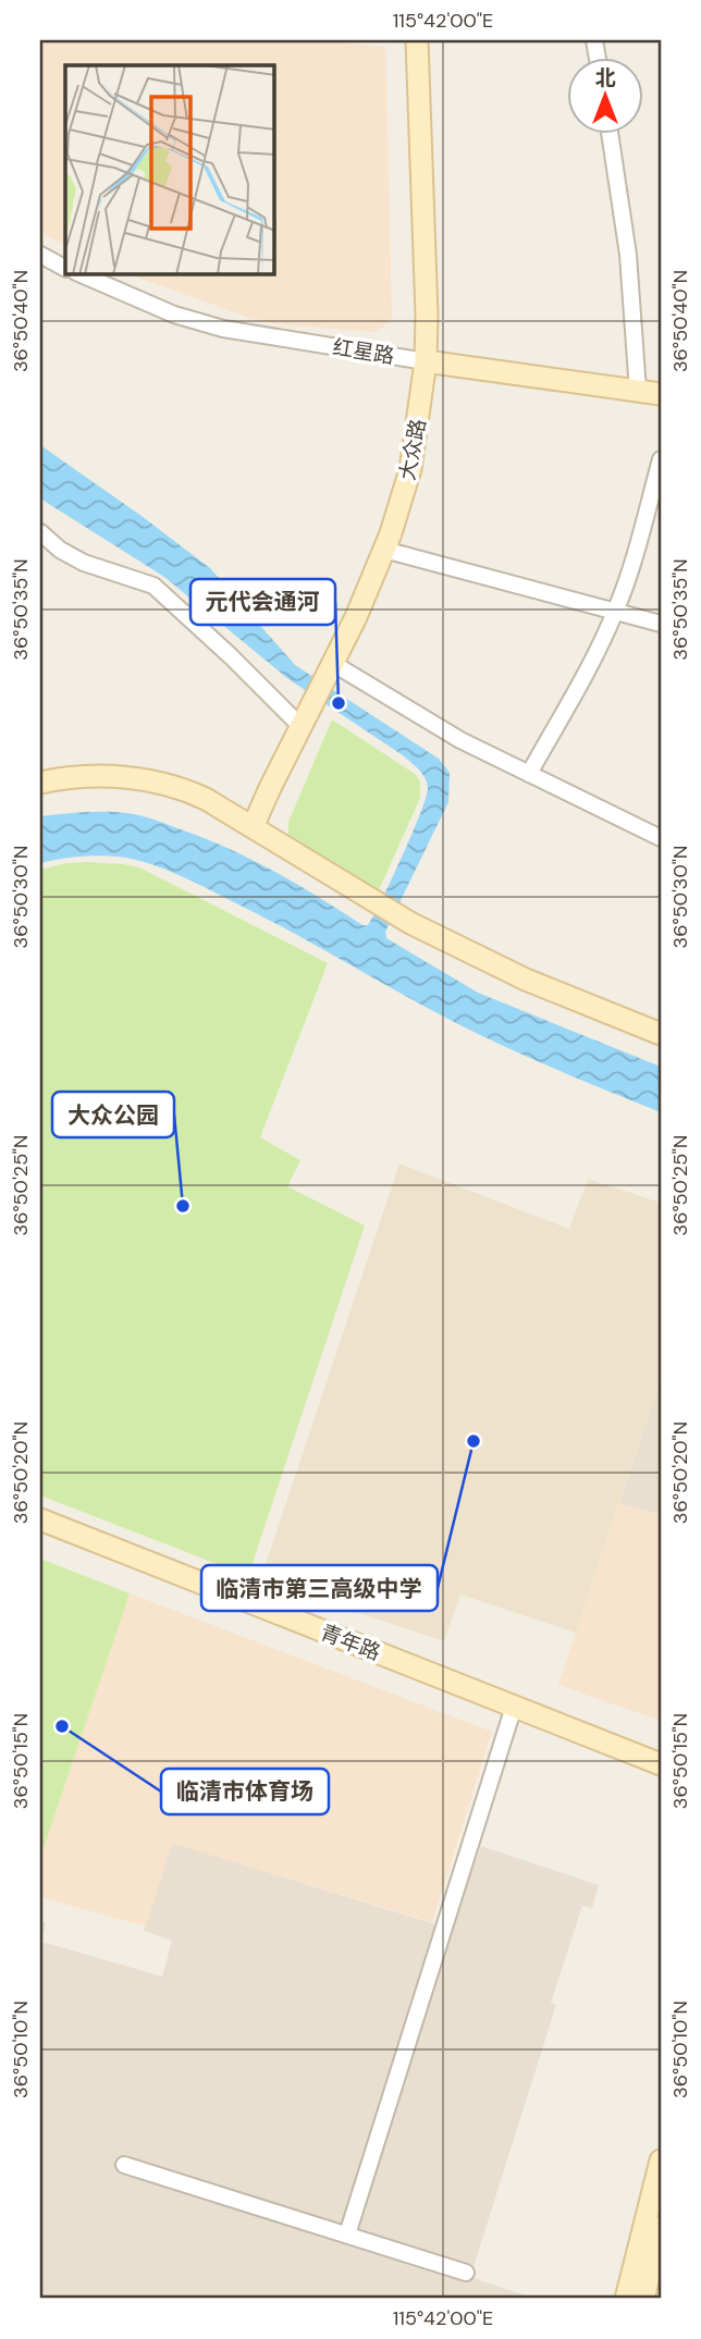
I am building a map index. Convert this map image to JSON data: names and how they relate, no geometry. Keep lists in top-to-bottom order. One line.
{"streets":{"street":["红星路","大众路","青年路"]},"crossings":[["红星路","大众路"]],"places":["元代会通河","大众公园","临清市第三高级中学","临清市体育场"],"north":"top","coordinates":["115°42'00\"E","36°50'40\"N","36°50'35\"N","36°50'30\"N","36°50'25\"N","36°50'20\"N","36°50'15\"N","36°50'10\"N"]}
